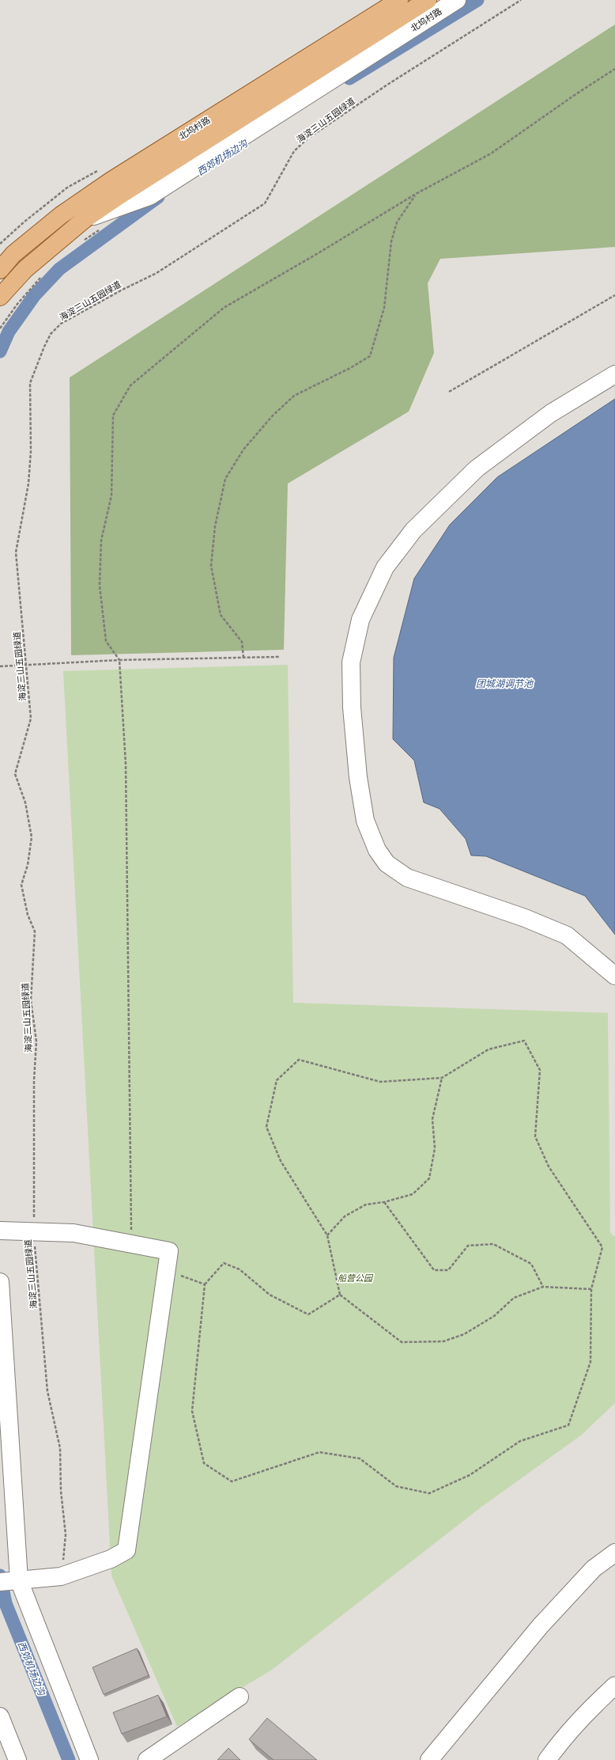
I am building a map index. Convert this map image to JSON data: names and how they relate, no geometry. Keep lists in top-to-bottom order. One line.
{"streets":{"main road":["北坞村路"],"path":["海淀三山五园绿道"]},"water":["西郊机场边沟","团城湖调节池"],"parks":["船营公园"]}
